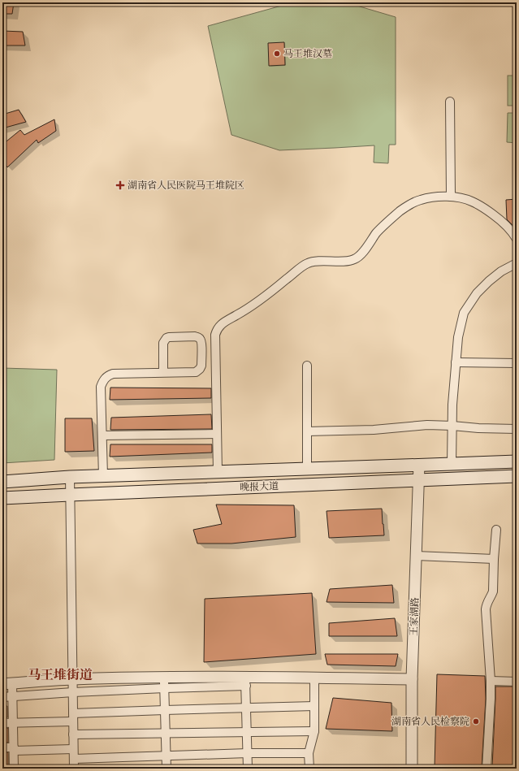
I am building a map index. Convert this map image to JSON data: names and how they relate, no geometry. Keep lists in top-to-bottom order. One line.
{"streets":{"main road":["晚报大道"],"street":["王家湖路"]},"crossings":[["晚报大道","王家湖路"]],"districts":["马王堆街道"],"places":{"other":["马王堆汉墓","湖南省人民检察院"],"health":["湖南省人民医院马王堆院区"]}}
